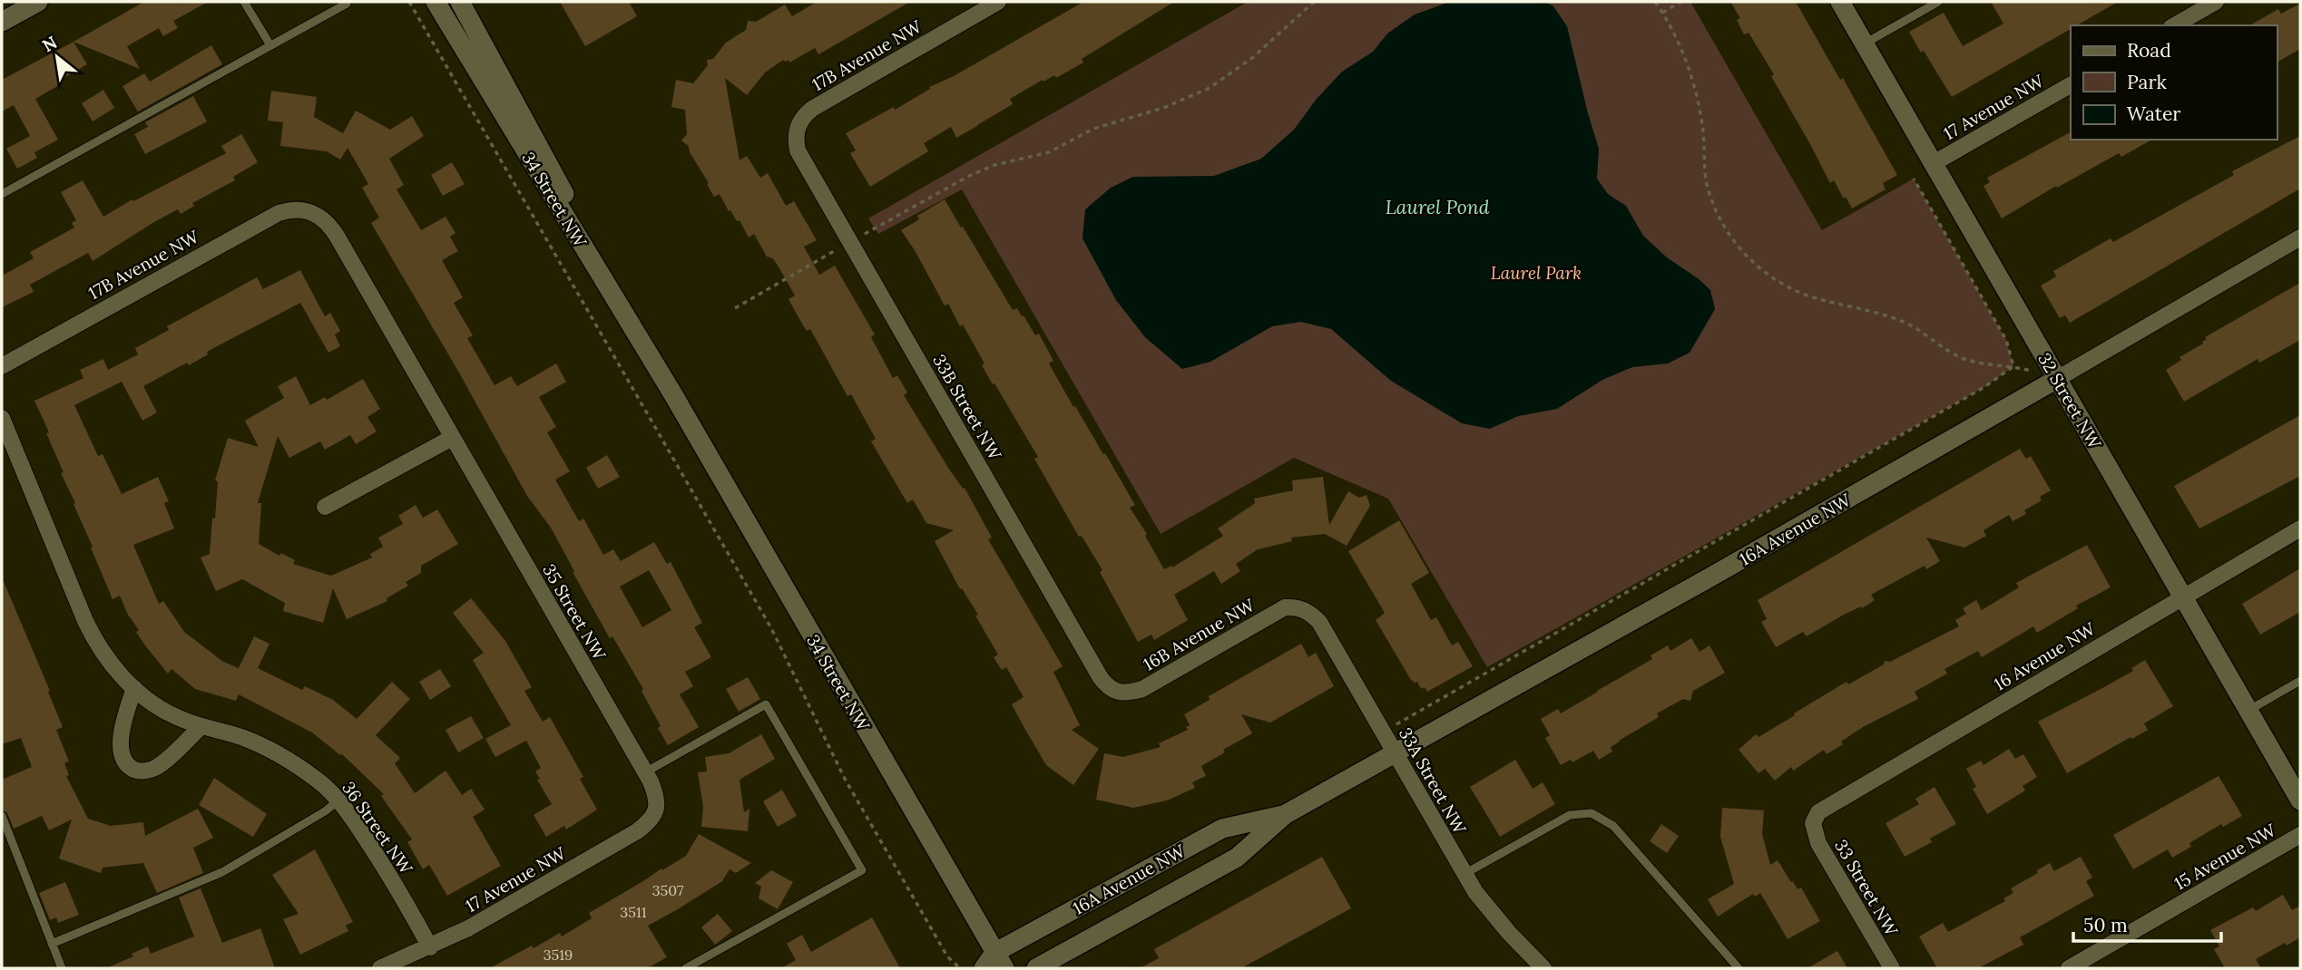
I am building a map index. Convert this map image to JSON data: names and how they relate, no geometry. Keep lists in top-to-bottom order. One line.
{"streets":{"street":["17B Avenue NW","17 Avenue NW","34 Street NW","32 Street NW","33B Street NW","16A Avenue NW","35 Street NW","16B Avenue NW","16 Avenue NW","33A Street NW","36 Street NW","15 Avenue NW","33 Street NW"]},"crossings":[["17B Avenue NW","33B Street NW"],["17B Avenue NW","35 Street NW"],["17 Avenue NW","32 Street NW"],["17 Avenue NW","35 Street NW"],["17 Avenue NW","36 Street NW"],["34 Street NW","16A Avenue NW"],["32 Street NW","16A Avenue NW"],["32 Street NW","16 Avenue NW"],["33B Street NW","16B Avenue NW"],["16A Avenue NW","33A Street NW"],["16B Avenue NW","33A Street NW"],["16 Avenue NW","33 Street NW"]],"water":["Laurel Pond"],"parks":["Laurel Park"],"house_numbers":["3507","3511","3519"],"legend":["Road","Park","Water"],"scale_bar":"50 m","north":"top left"}
